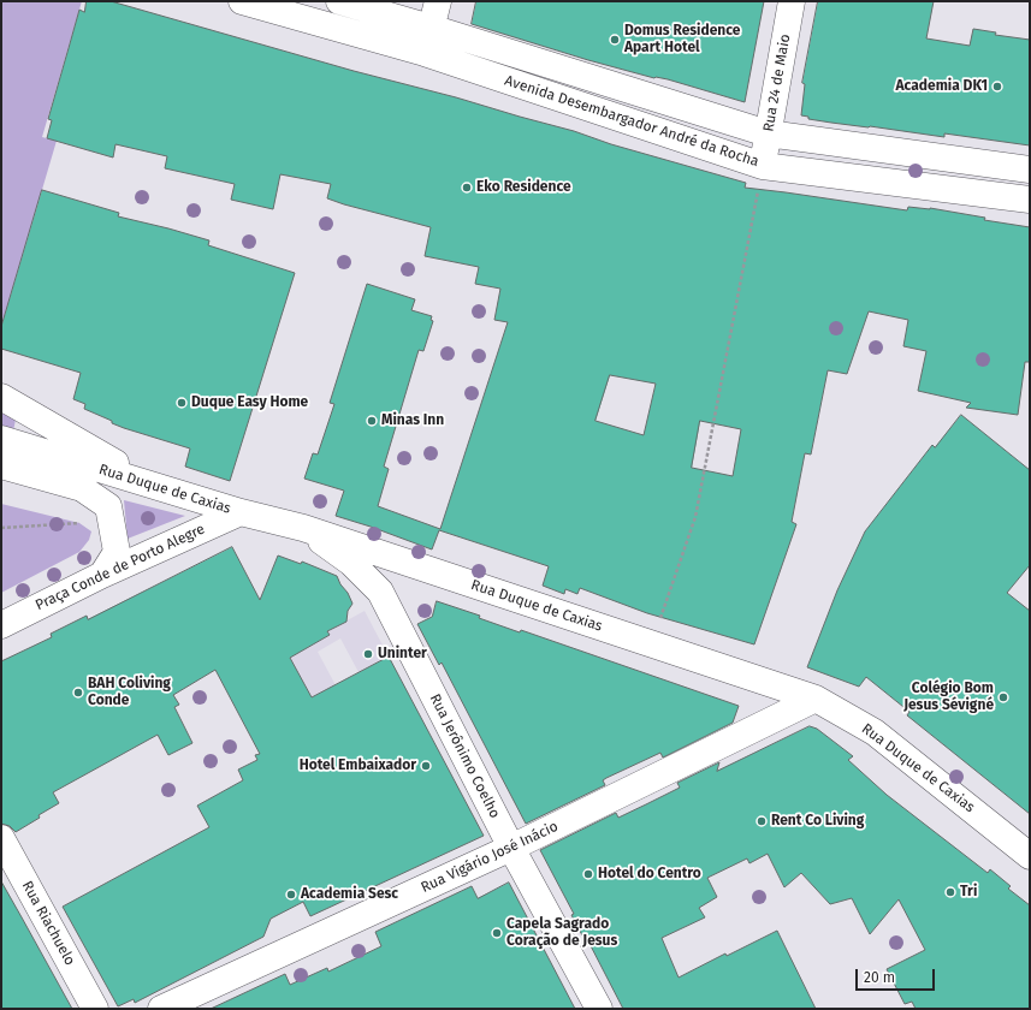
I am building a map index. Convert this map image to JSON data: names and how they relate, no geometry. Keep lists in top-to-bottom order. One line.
{"streets":{"street":["Rua 24 de Maio","Avenida Desembargador André da Rocha","Rua Duque de Caxias","Praça Conde de Porto Alegre","Rua Jerônimo Coelho","Rua Vigário José Inácio","Rua Riachuelo"]},"crossings":[["Rua 24 de Maio","Avenida Desembargador André da Rocha"],["Rua Duque de Caxias","Praça Conde de Porto Alegre"],["Rua Duque de Caxias","Rua Jerônimo Coelho"],["Rua Duque de Caxias","Rua Vigário José Inácio"],["Rua Jerônimo Coelho","Rua Vigário José Inácio"]],"places":["Domus Residence Apart Hotel","Academia DK1","Eko Residence","Duque Easy Home","Minas Inn","Uninter","BAH Coliving Conde","Colégio Bom Jesus Sévigné","Hotel Embaixador","Rent Co Living","Hotel do Centro","Tri","Academia Sesc","Capela Sagrado Coração de Jesus"],"scale_bar":"20 m"}
